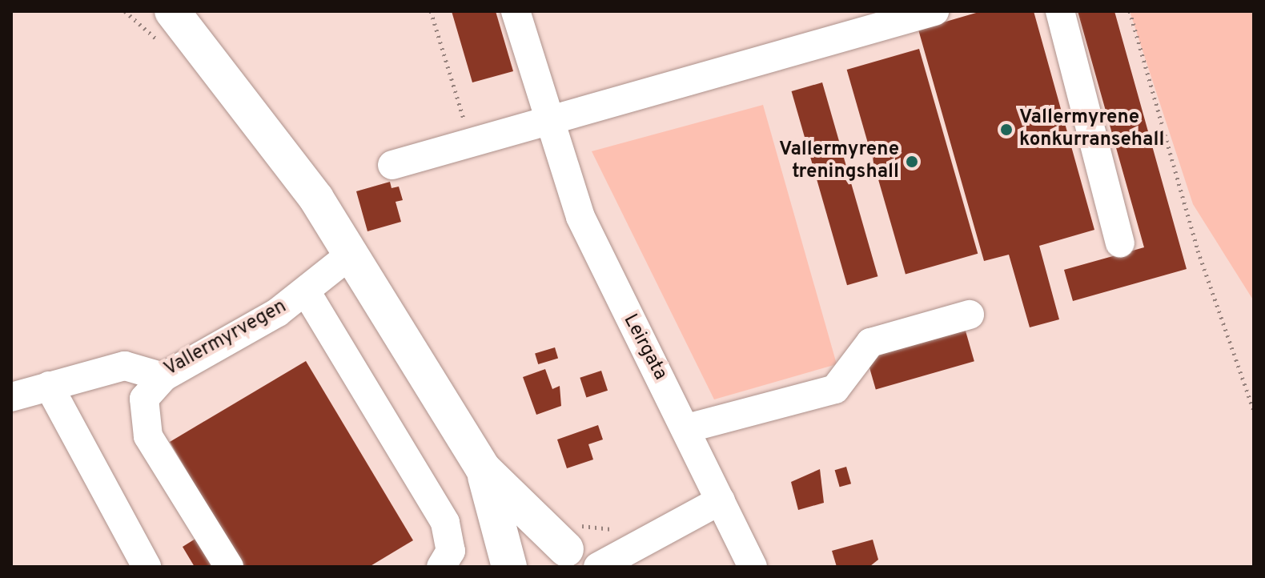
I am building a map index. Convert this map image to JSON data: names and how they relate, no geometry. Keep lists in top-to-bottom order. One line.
{"streets":{"street":["Vallermyrvegen","Leirgata"]},"places":["Vallermyrene konkurransehall","Vallermyrene treningshall"]}
